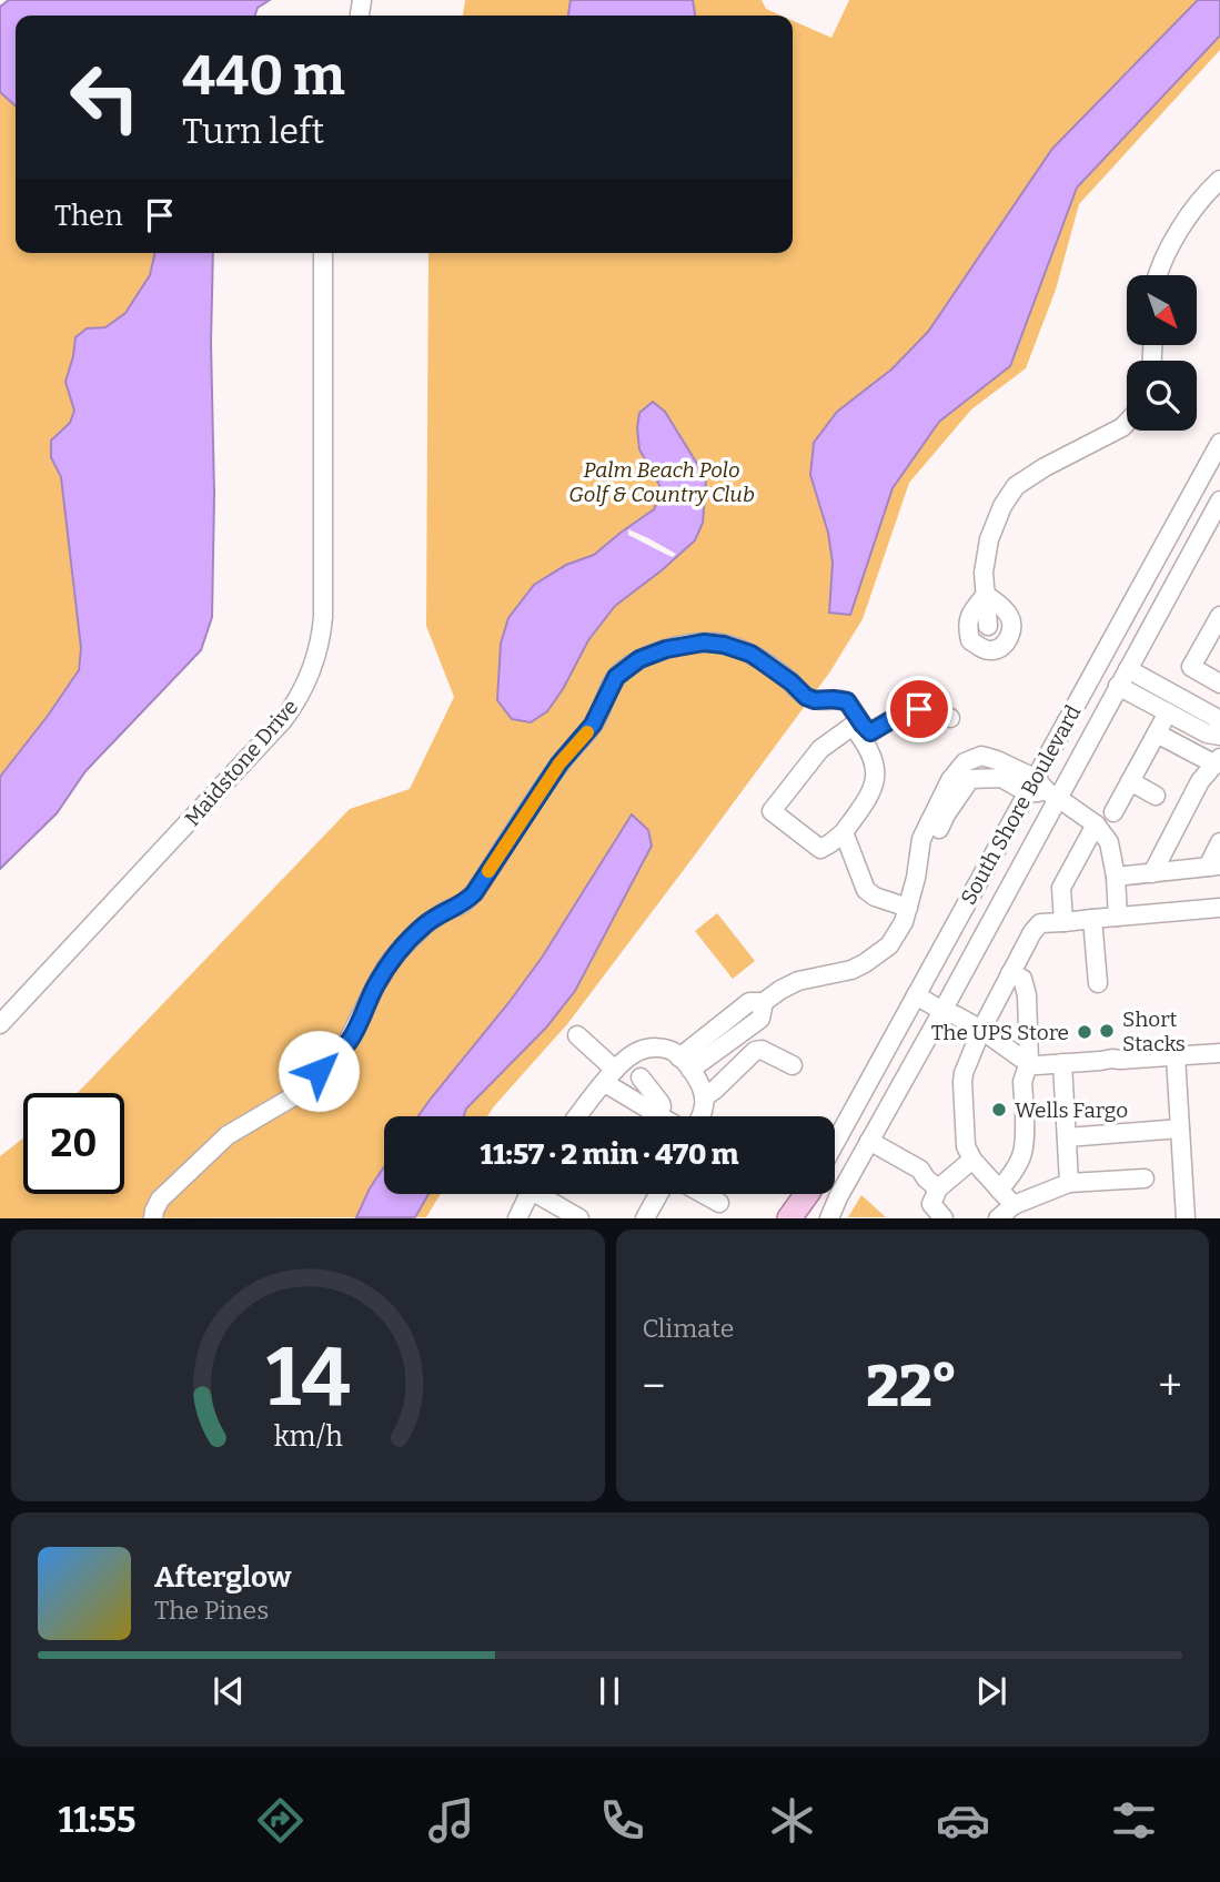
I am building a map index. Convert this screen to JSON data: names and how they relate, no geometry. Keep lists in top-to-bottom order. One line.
{"streets":{"street":["Maidstone Drive","South Shore Boulevard"]},"parks":["Palm Beach Polo Golf & Country Club"],"places":["Short Stacks","The UPS Store","Wells Fargo"],"north":"bottom right","page":{"turn":["440 m","Turn left"],"then":"Then","limit":"20","trip":"11:57 · 2 min · 470 m","tile":"Climate","heat":["−","22°","+"],"song":["Afterglow","The Pines"],"tabs":"11:55","gauge":["14","km/h"]}}
